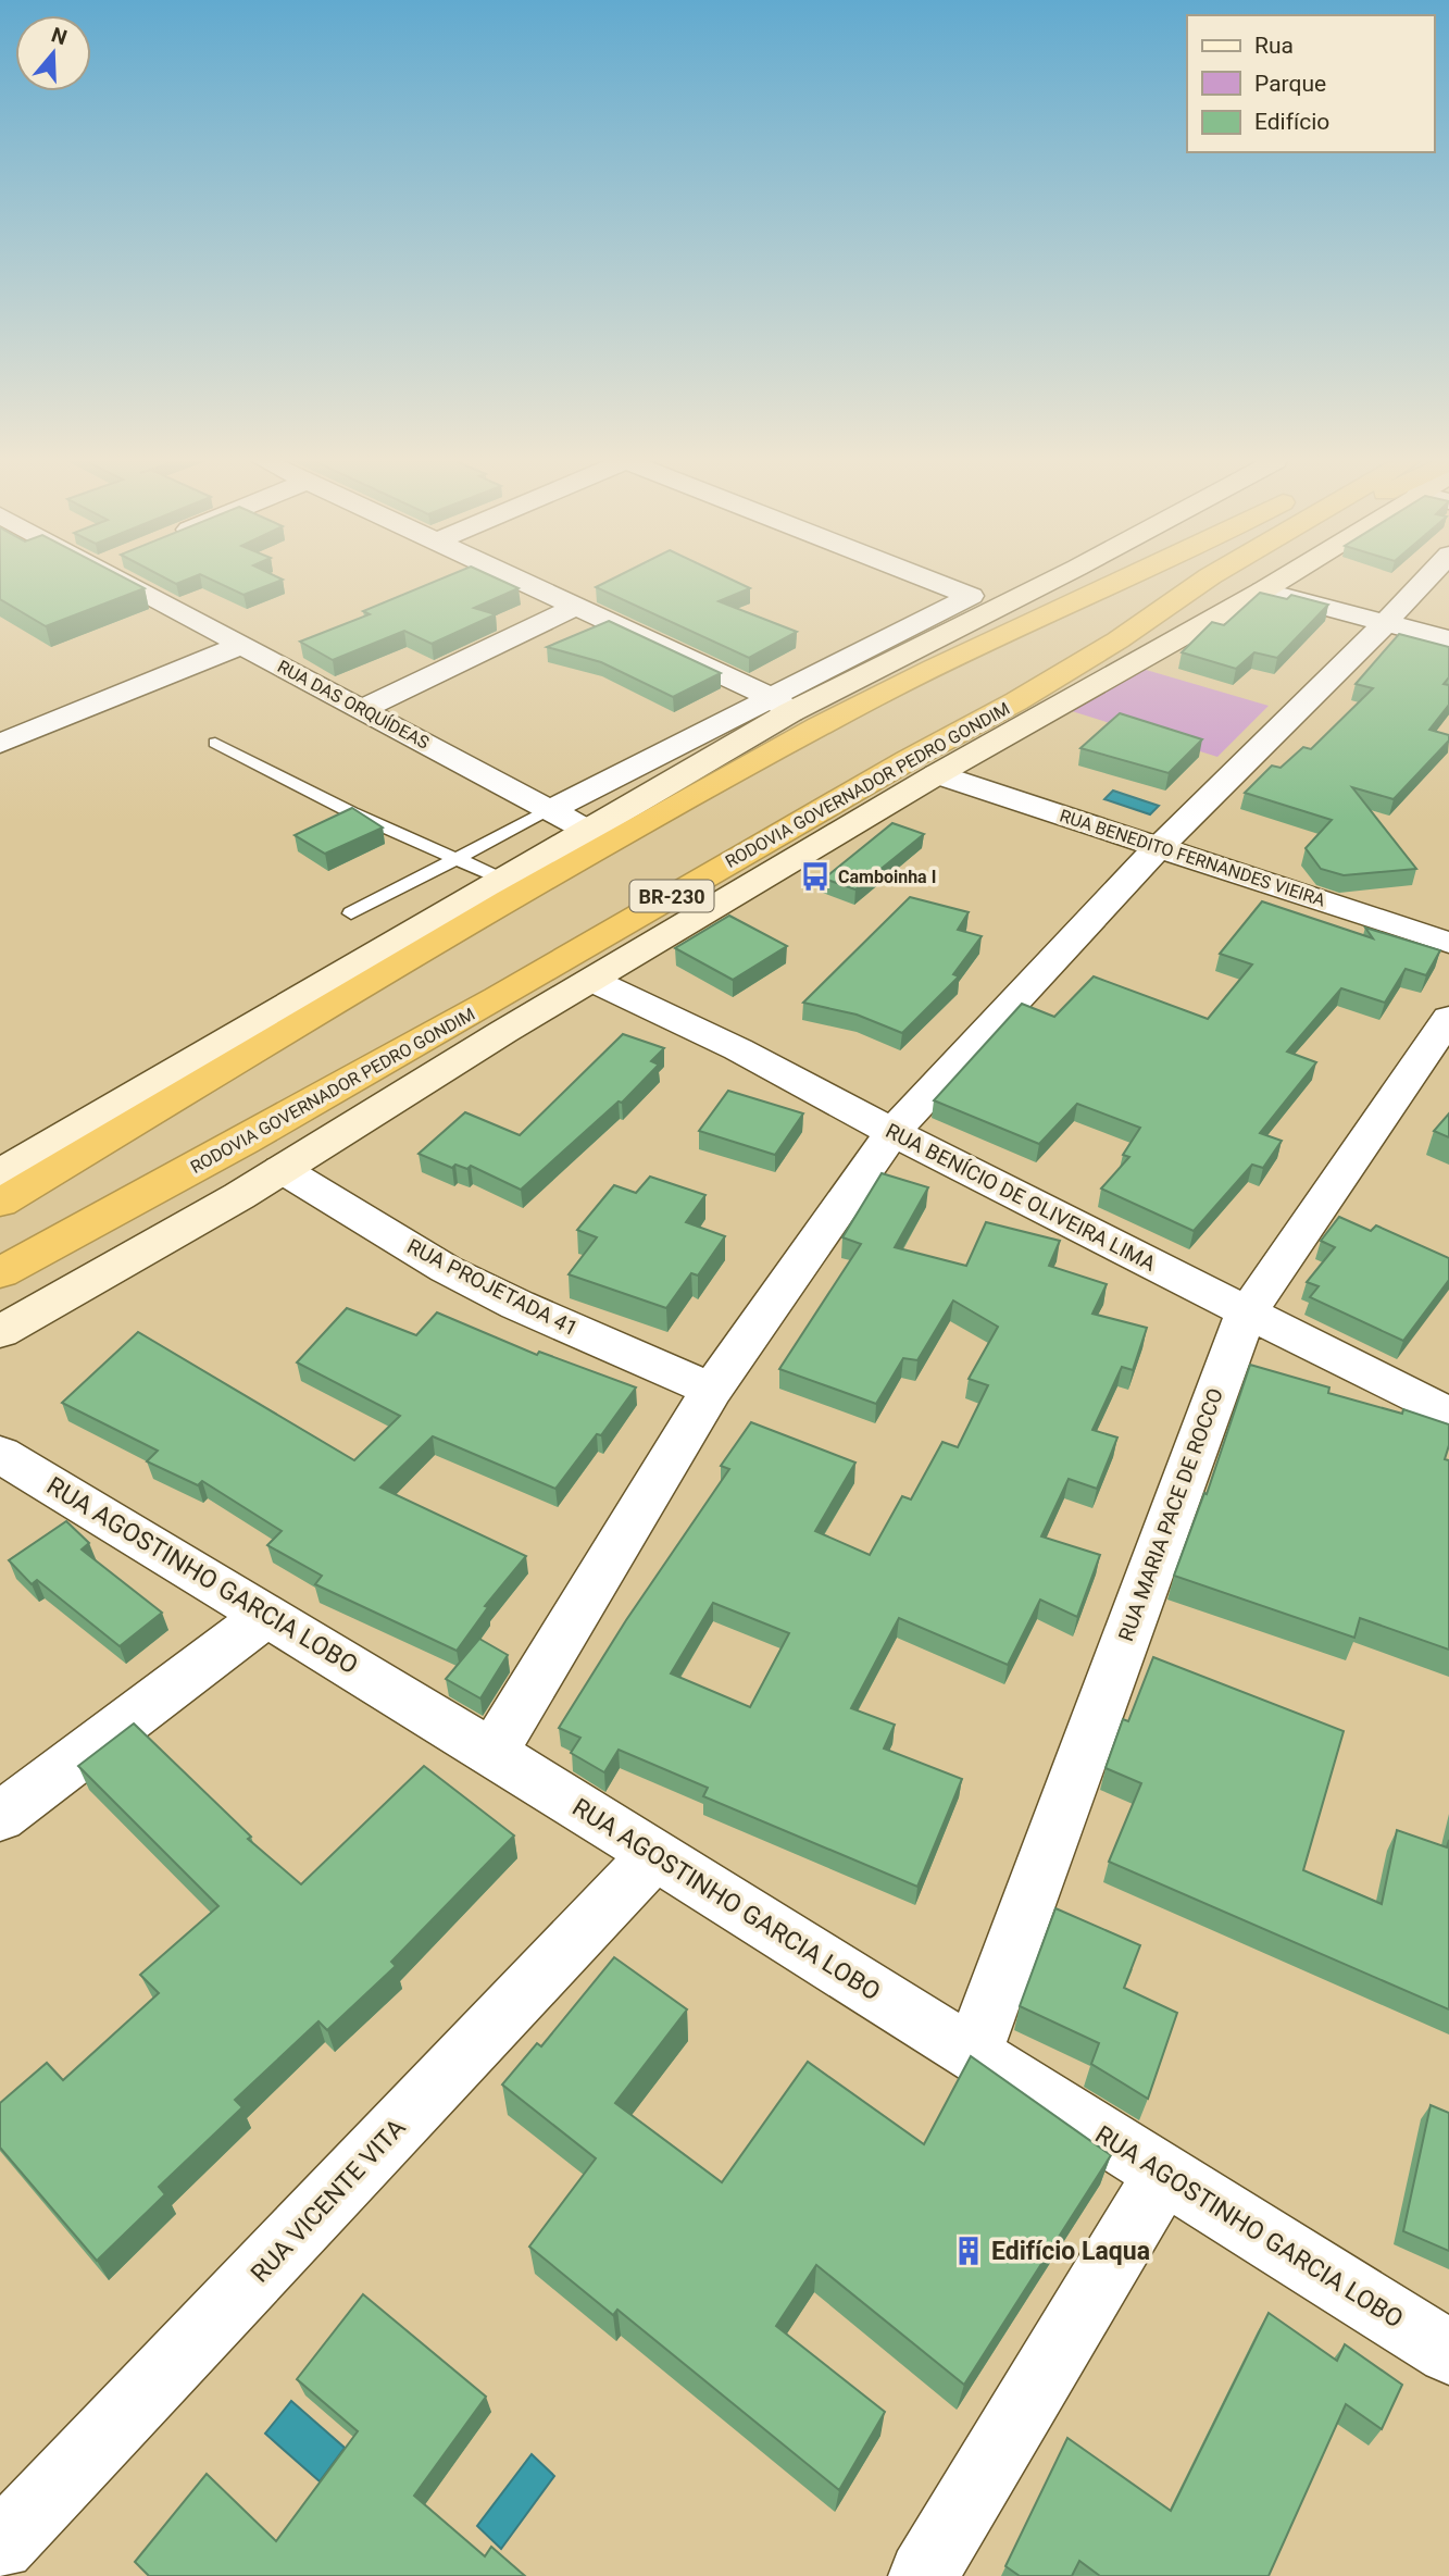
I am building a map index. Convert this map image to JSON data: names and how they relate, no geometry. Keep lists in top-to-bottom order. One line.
{"streets":{"highway":["RODOVIA GOVERNADOR PEDRO GONDIM","BR-230"],"street":["RUA DAS ORQUÍDEAS","RUA BENEDITO FERNANDES VIEIRA","RUA BENÍCIO DE OLIVEIRA LIMA","RUA PROJETADA 41","RUA MARIA PACE DE ROCCO","RUA AGOSTINHO GARCIA LOBO","RUA VICENTE VITA"]},"crossings":[["RUA BENÍCIO DE OLIVEIRA LIMA","RUA MARIA PACE DE ROCCO"],["RUA MARIA PACE DE ROCCO","RUA AGOSTINHO GARCIA LOBO"],["RUA AGOSTINHO GARCIA LOBO","RUA VICENTE VITA"]],"places":{"bus stop":["Camboinha I"],"building":["Edifício Laqua"]},"legend":["Rua","Parque","Edifício"],"north":"top"}
